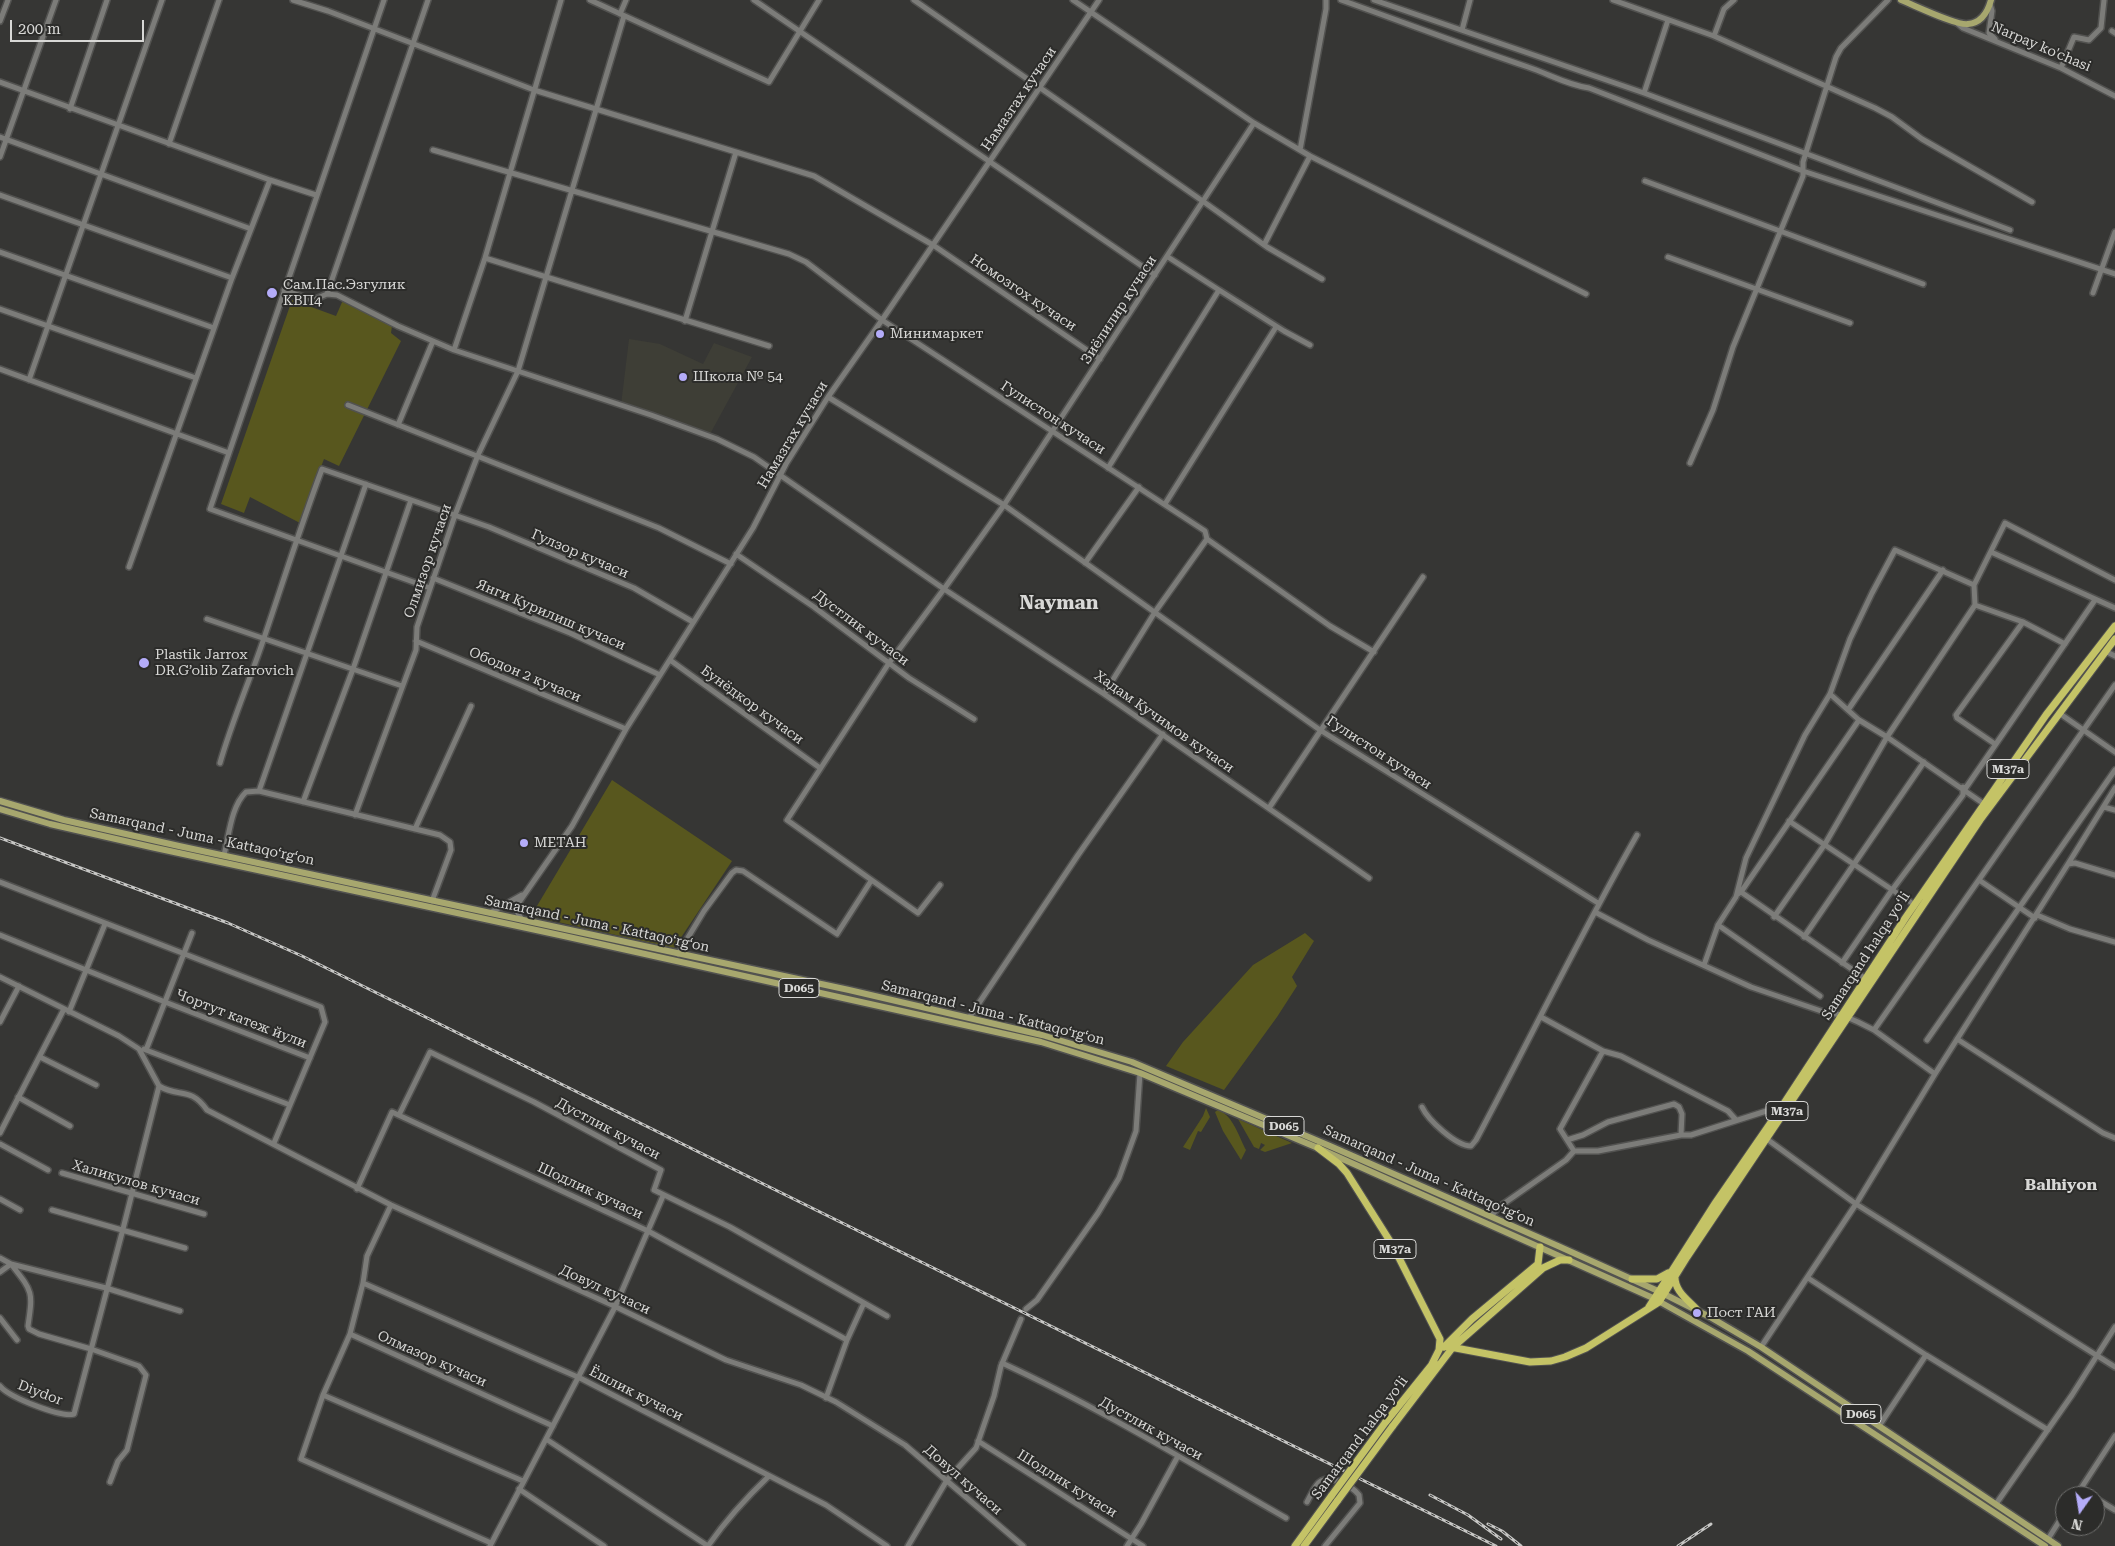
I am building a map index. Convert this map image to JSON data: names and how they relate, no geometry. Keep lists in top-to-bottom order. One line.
{"streets":{"highway":["M37a","Samarqand halqa yoʻli"],"main road":["Narpay ko'chasi","Samarqand - Juma - Kattaqo‘rg‘on","D065"],"street":["Намазгах кучаси","Номозгох кучаси","Зиёлилир кучаси","Гулистон кучаси","Гулзор кучаси","Олмизор кучаси","Янги Курилиш кучаси","Дустлик кучаси","Ободон 2 кучаси","Бунёдкор кучаси","Хадам Кучимов кучаси","Чортут катеж йули","Халикулов кучаси","Шодлик кучаси","Довул кучаси","Олмазор кучаси","Diydor","Ёшлик кучаси"]},"crossings":[["Намазгах кучаси","Номозгох кучаси"],["Намазгах кучаси","Гулистон кучаси"],["Намазгах кучаси","Гулзор кучаси"],["Намазгах кучаси","Янги Курилиш кучаси"],["Намазгах кучаси","Дустлик кучаси"],["Намазгах кучаси","Ободон 2 кучаси"],["Намазгах кучаси","Бунёдкор кучаси"],["Намазгах кучаси","Хадам Кучимов кучаси"],["Номозгох кучаси","Зиёлилир кучаси"],["Номозгох кучаси","Олмизор кучаси"],["Зиёлилир кучаси","Гулистон кучаси"],["Зиёлилир кучаси","Дустлик кучаси"],["Зиёлилир кучаси","Бунёдкор кучаси"],["Зиёлилир кучаси","Хадам Кучимов кучаси"],["Гулистон кучаси","Олмизор кучаси"],["Гулзор кучаси","Олмизор кучаси"],["Олмизор кучаси","Янги Курилиш кучаси"],["Олмизор кучаси","Ободон 2 кучаси"],["Олмизор кучаси","Хадам Кучимов кучаси"],["Дустлик кучаси","Шодлик кучаси"],["M37a","Samarqand - Juma - Kattaqo‘rg‘on"],["M37a","Samarqand halqa yoʻli"],["Samarqand - Juma - Kattaqo‘rg‘on","Samarqand halqa yoʻli"],["Чортут катеж йули","Довул кучаси"]],"districts":["Nayman","Balhiyon"],"places":["Сам.Пас.Эзгулик КВП4","Минимаркет","Школа № 54","Plastik Jarrox DR.G’olib Zafarovich","МЕТАН","Пост ГАИ"],"scale_bar":"200 m","north":"bottom"}
